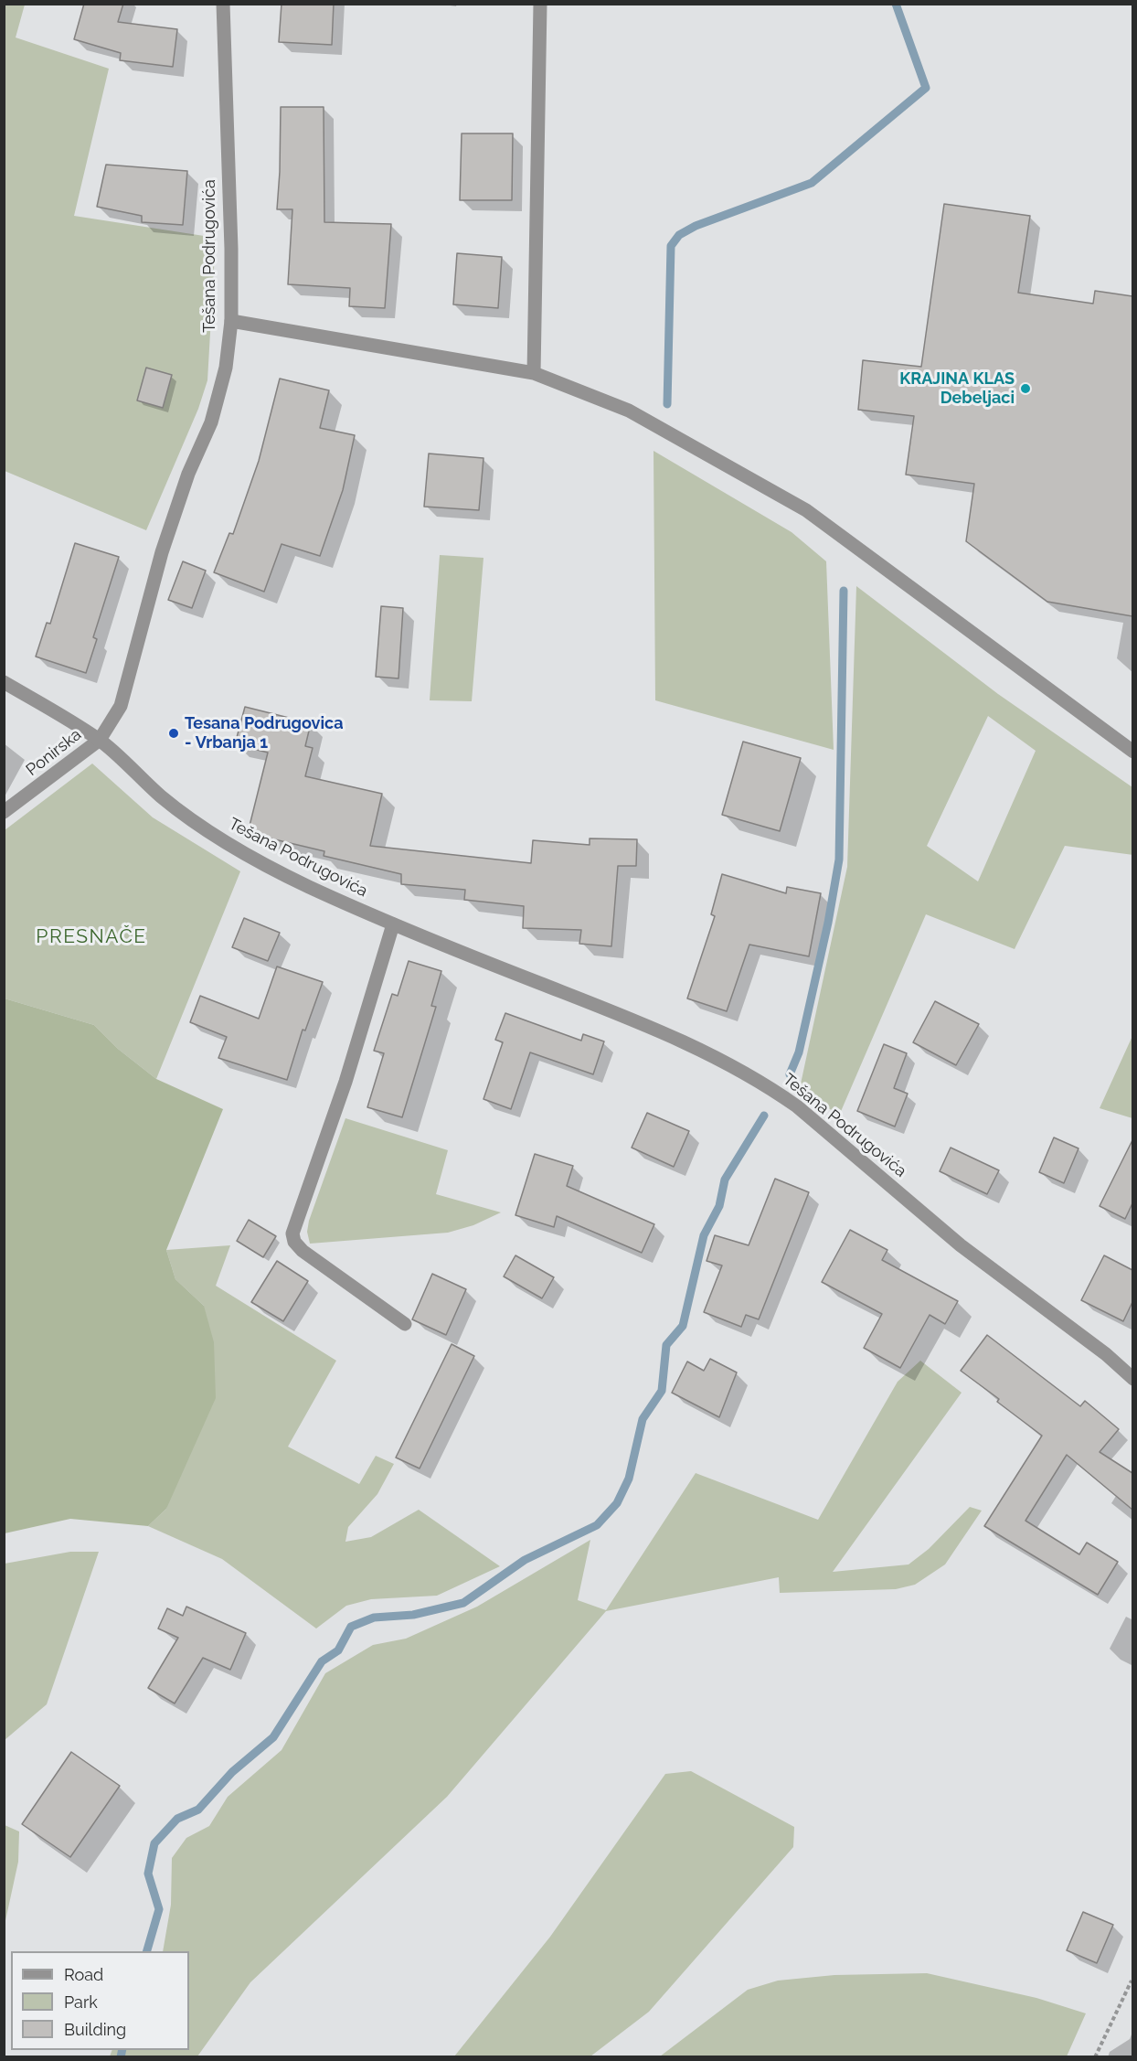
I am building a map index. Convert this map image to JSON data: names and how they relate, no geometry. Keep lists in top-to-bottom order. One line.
{"streets":{"street":["Tešana Podrugovića","Ponirska"]},"crossings":[["Tešana Podrugovića","Ponirska"]],"districts":["PRESNAČE"],"places":["KRAJINA KLAS Debeljaci","Tesana Podrugovica - Vrbanja 1"],"legend":["Road","Park","Building"]}
